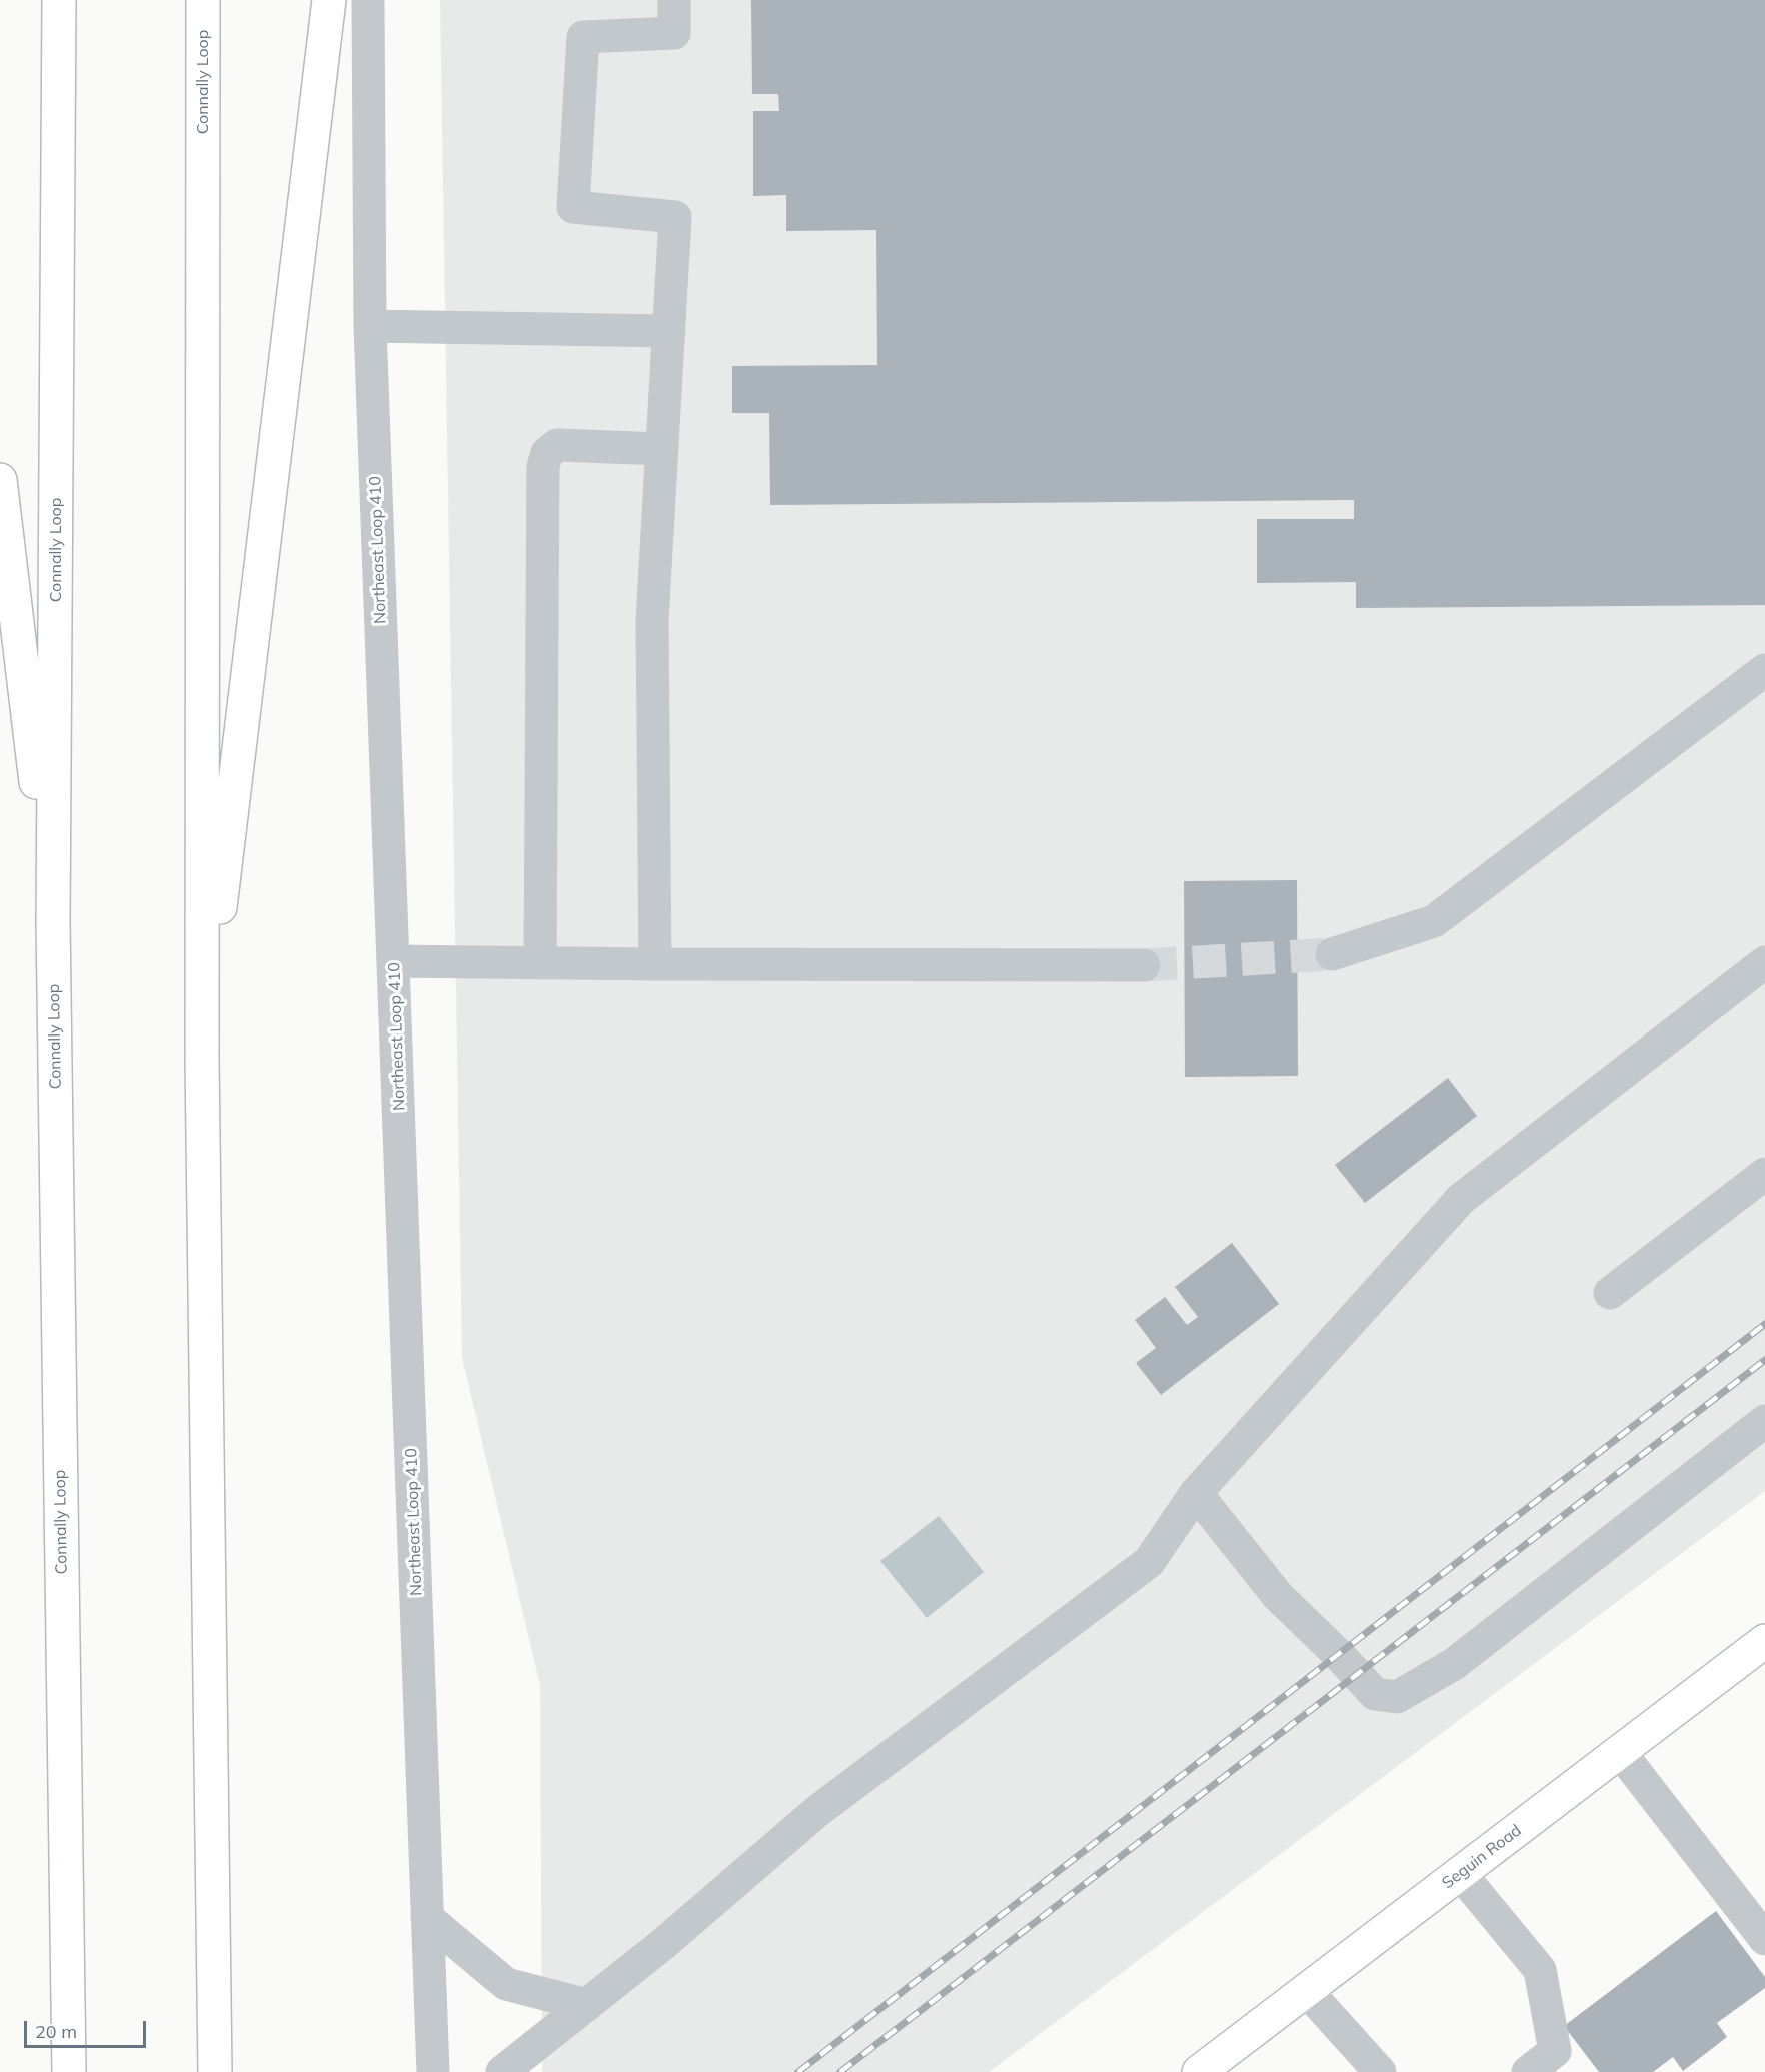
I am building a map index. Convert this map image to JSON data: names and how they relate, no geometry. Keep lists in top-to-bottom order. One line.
{"streets":{"main road":["Connally Loop","Seguin Road"],"street":["Northeast Loop 410"]},"scale_bar":"20 m"}
